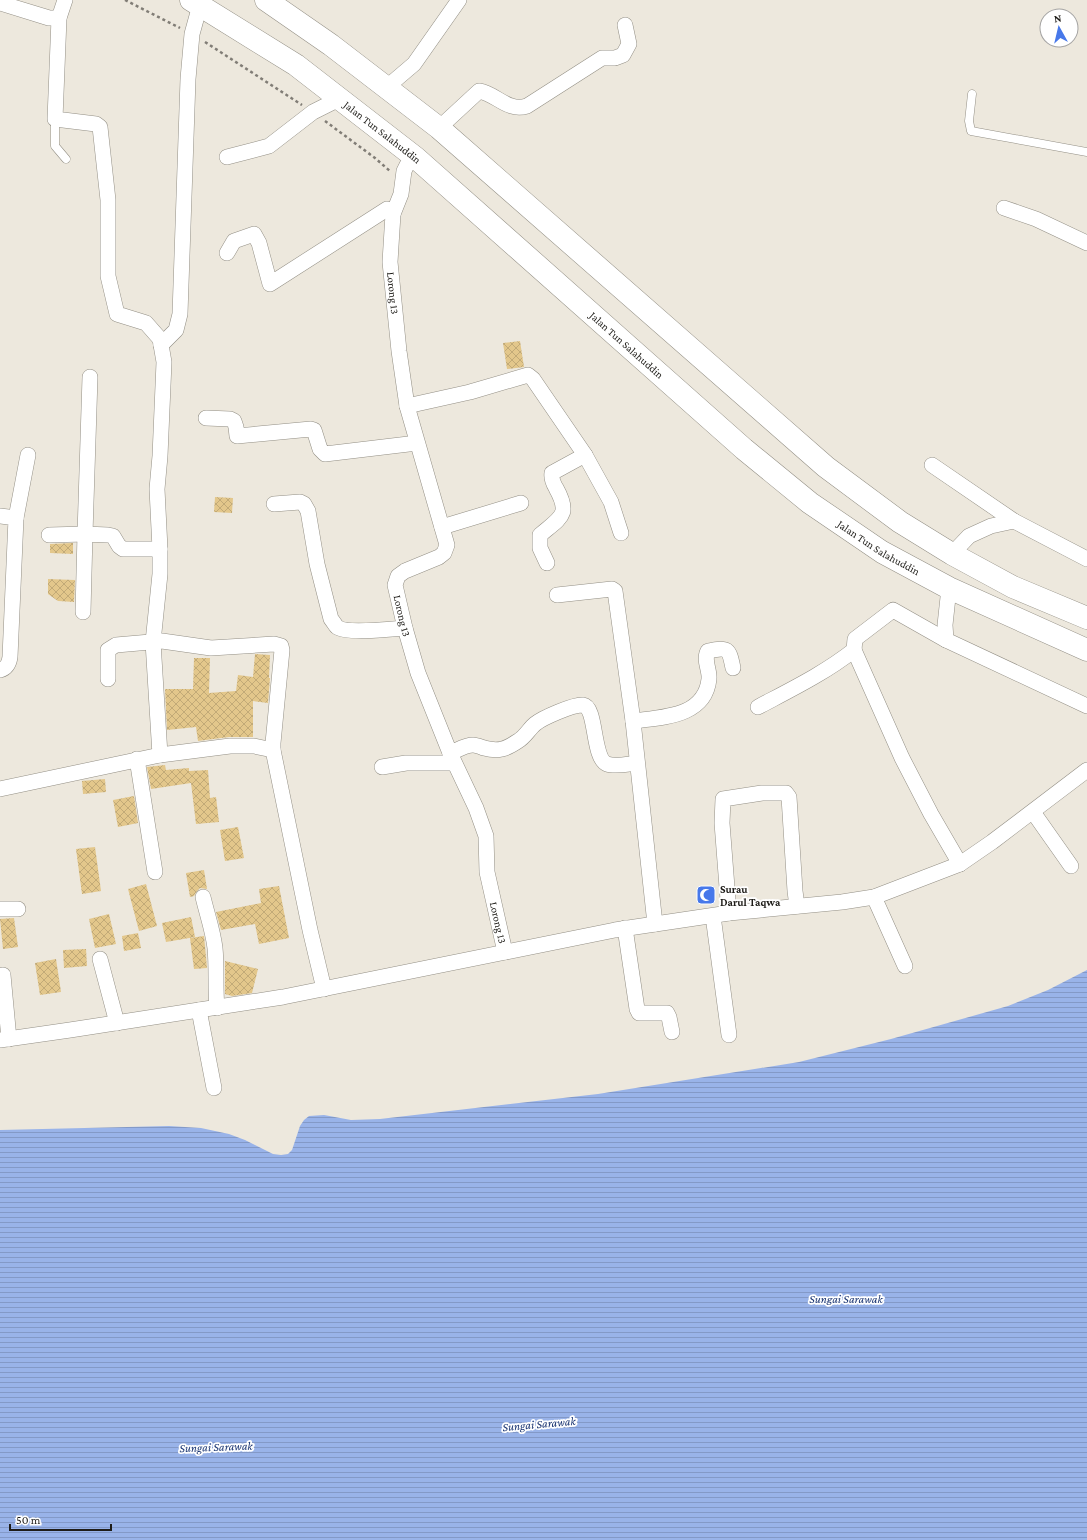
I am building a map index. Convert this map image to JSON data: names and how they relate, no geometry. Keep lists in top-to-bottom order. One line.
{"streets":{"highway":["Jalan Tun Salahuddin"],"street":["Lorong 13"]},"crossings":[["Jalan Tun Salahuddin","Lorong 13"]],"water":["Sungai Sarawak"],"places":{"mosque":["Surau Darul Taqwa"]},"scale_bar":"50 m","north":"top"}
